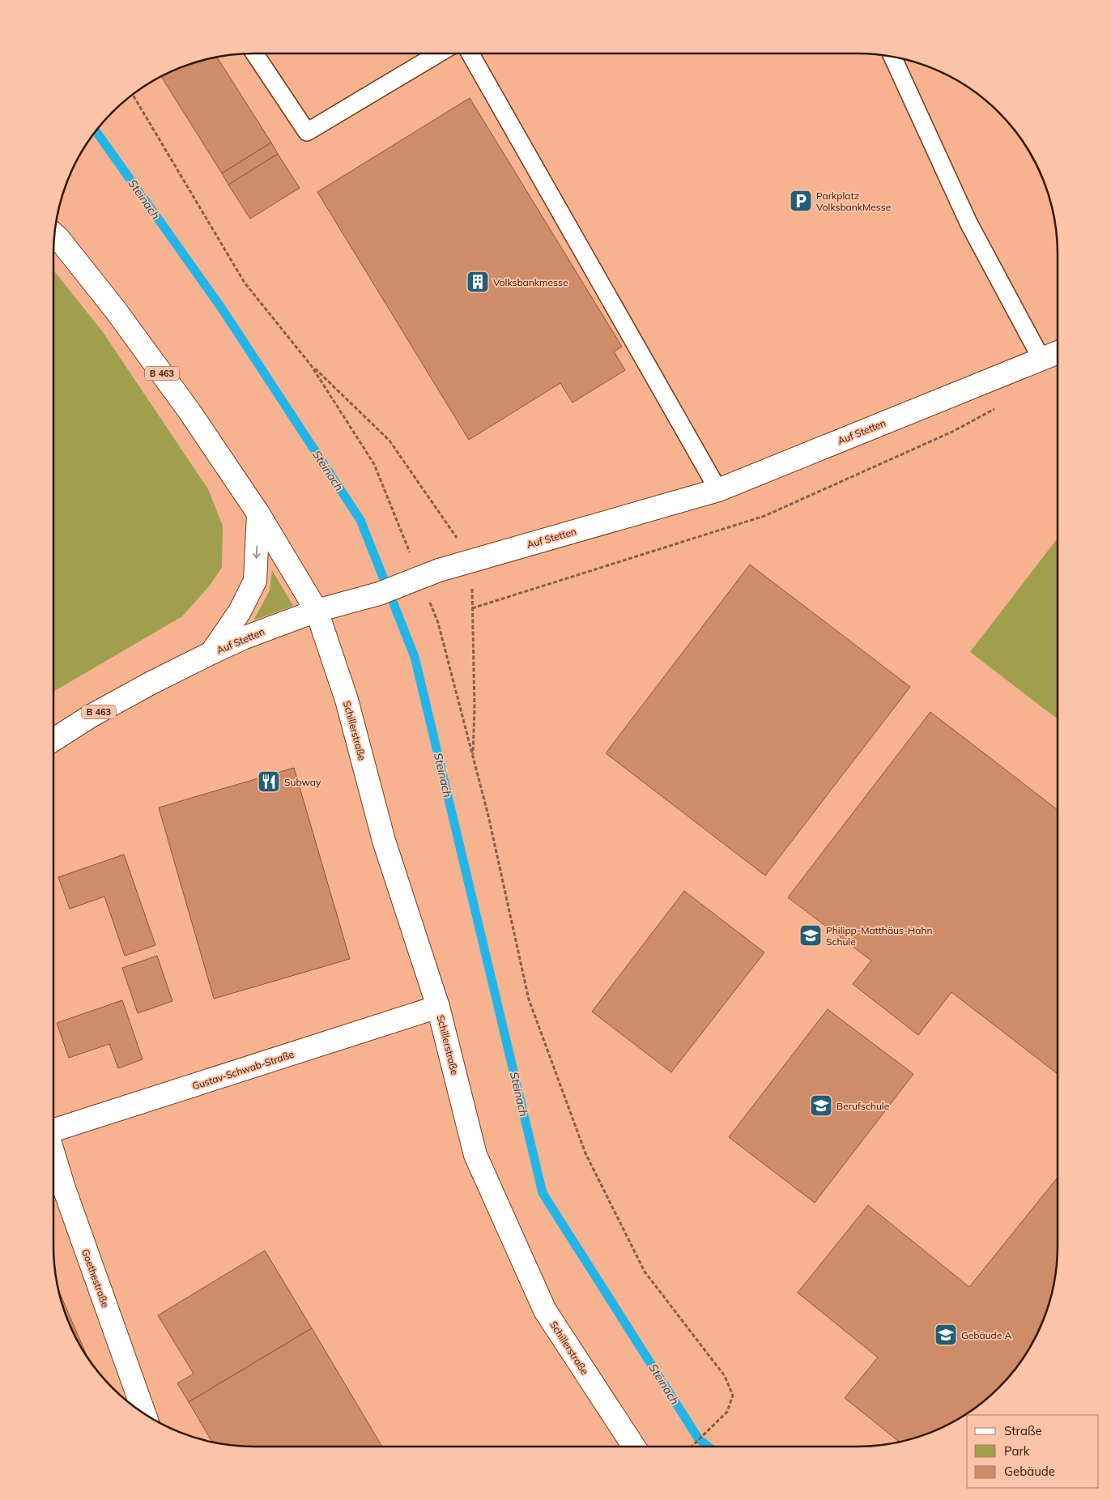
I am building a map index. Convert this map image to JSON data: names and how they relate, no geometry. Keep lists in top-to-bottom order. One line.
{"streets":{"street":["B 463","Auf Stetten","Schillerstraße","Gustav-Schwab-Straße","Goethestraße"]},"crossings":[["B 463","Auf Stetten"],["B 463","Schillerstraße"],["Auf Stetten","Schillerstraße"],["Schillerstraße","Gustav-Schwab-Straße"]],"water":["Steinach"],"places":{"parking":["Parkplatz VolksbankMesse"],"building":["Volksbankmesse"],"restaurant":["Subway"],"school or university":["Philipp-Matthäus-Hahn Schule","Berufschule","Gebäude A"]},"legend":["Straße","Park","Gebäude"]}
